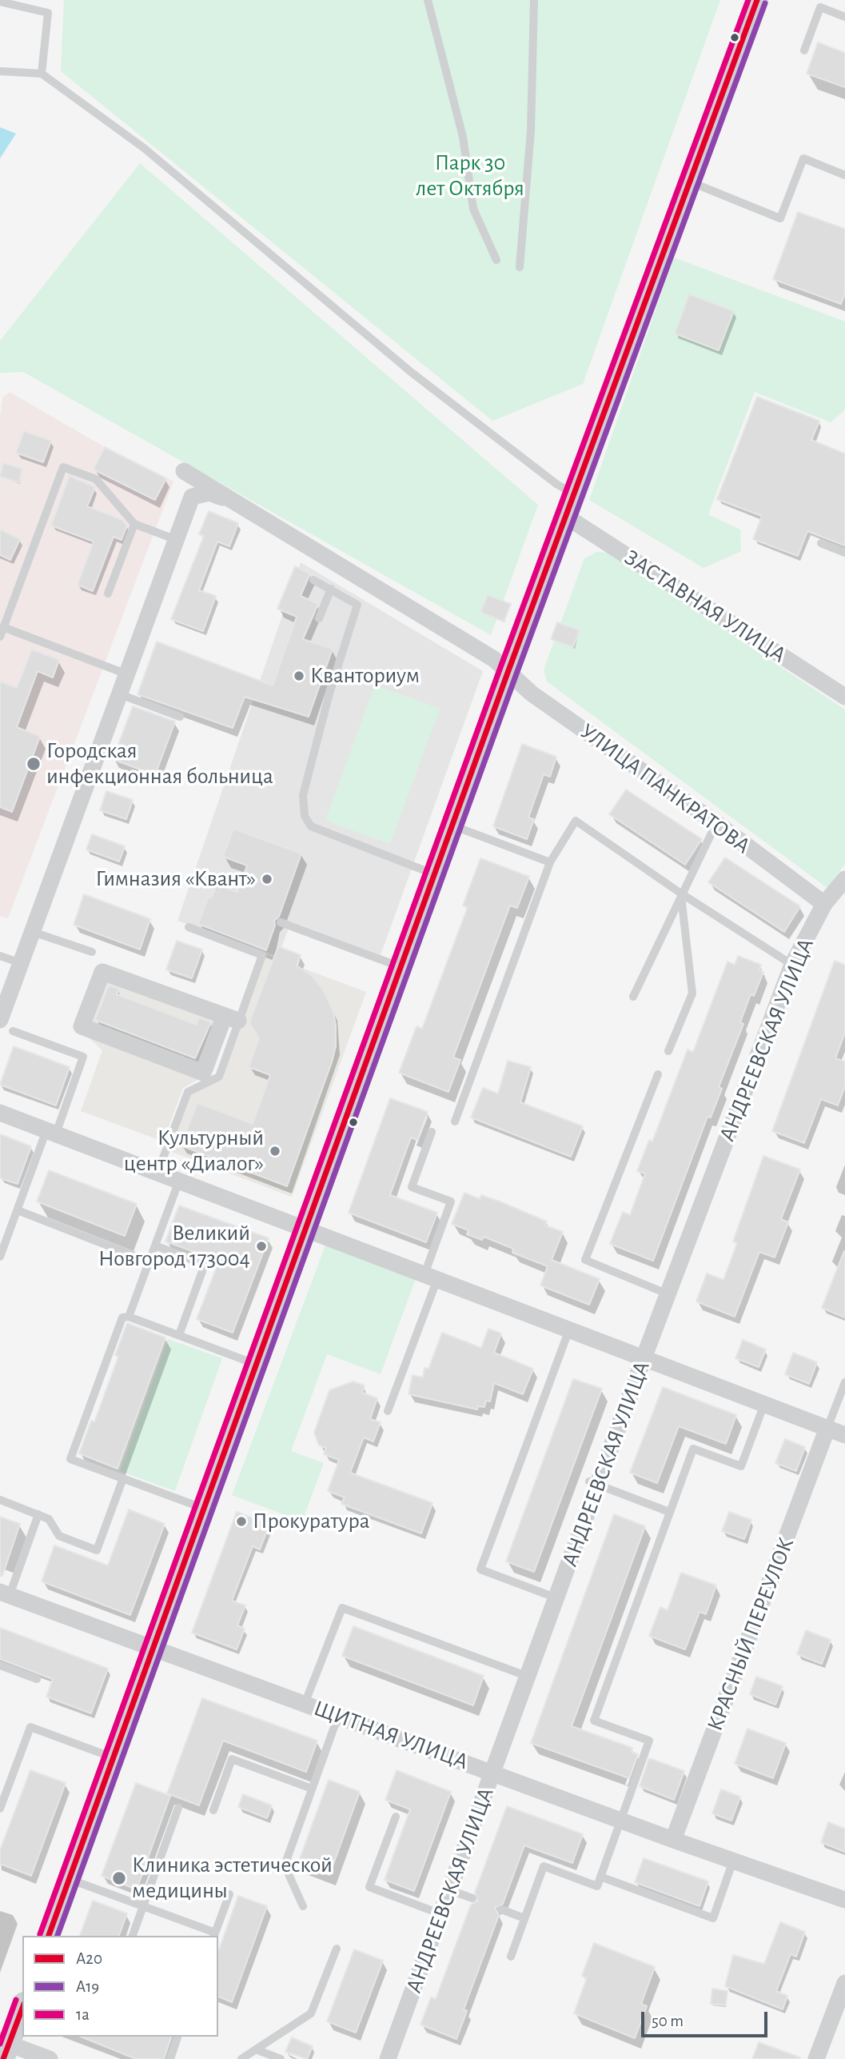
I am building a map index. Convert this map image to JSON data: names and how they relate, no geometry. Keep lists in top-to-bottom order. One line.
{"streets":{"street":["ЗАСТАВНАЯ УЛИЦА","УЛИЦА ПАНКРАТОВА","АНДРЕЕВСКАЯ УЛИЦА","КРАСНЫЙ ПЕРЕУЛОК","ЩИТНАЯ УЛИЦА"]},"crossings":[["УЛИЦА ПАНКРАТОВА","АНДРЕЕВСКАЯ УЛИЦА"],["АНДРЕЕВСКАЯ УЛИЦА","ЩИТНАЯ УЛИЦА"],["КРАСНЫЙ ПЕРЕУЛОК","ЩИТНАЯ УЛИЦА"]],"parks":["Парк 30 лет Октября"],"places":["Кванториум","Городская инфекционная больница","Гимназия «Квант»","Культурный центр «Диалог»","Великий Новгород 173004","Прокуратура","Клиника эстетической медицины"],"lines":["transit line А20","transit line 1a","transit line A19"],"legend":["А20","A19","1a"],"scale_bar":"50 m"}
